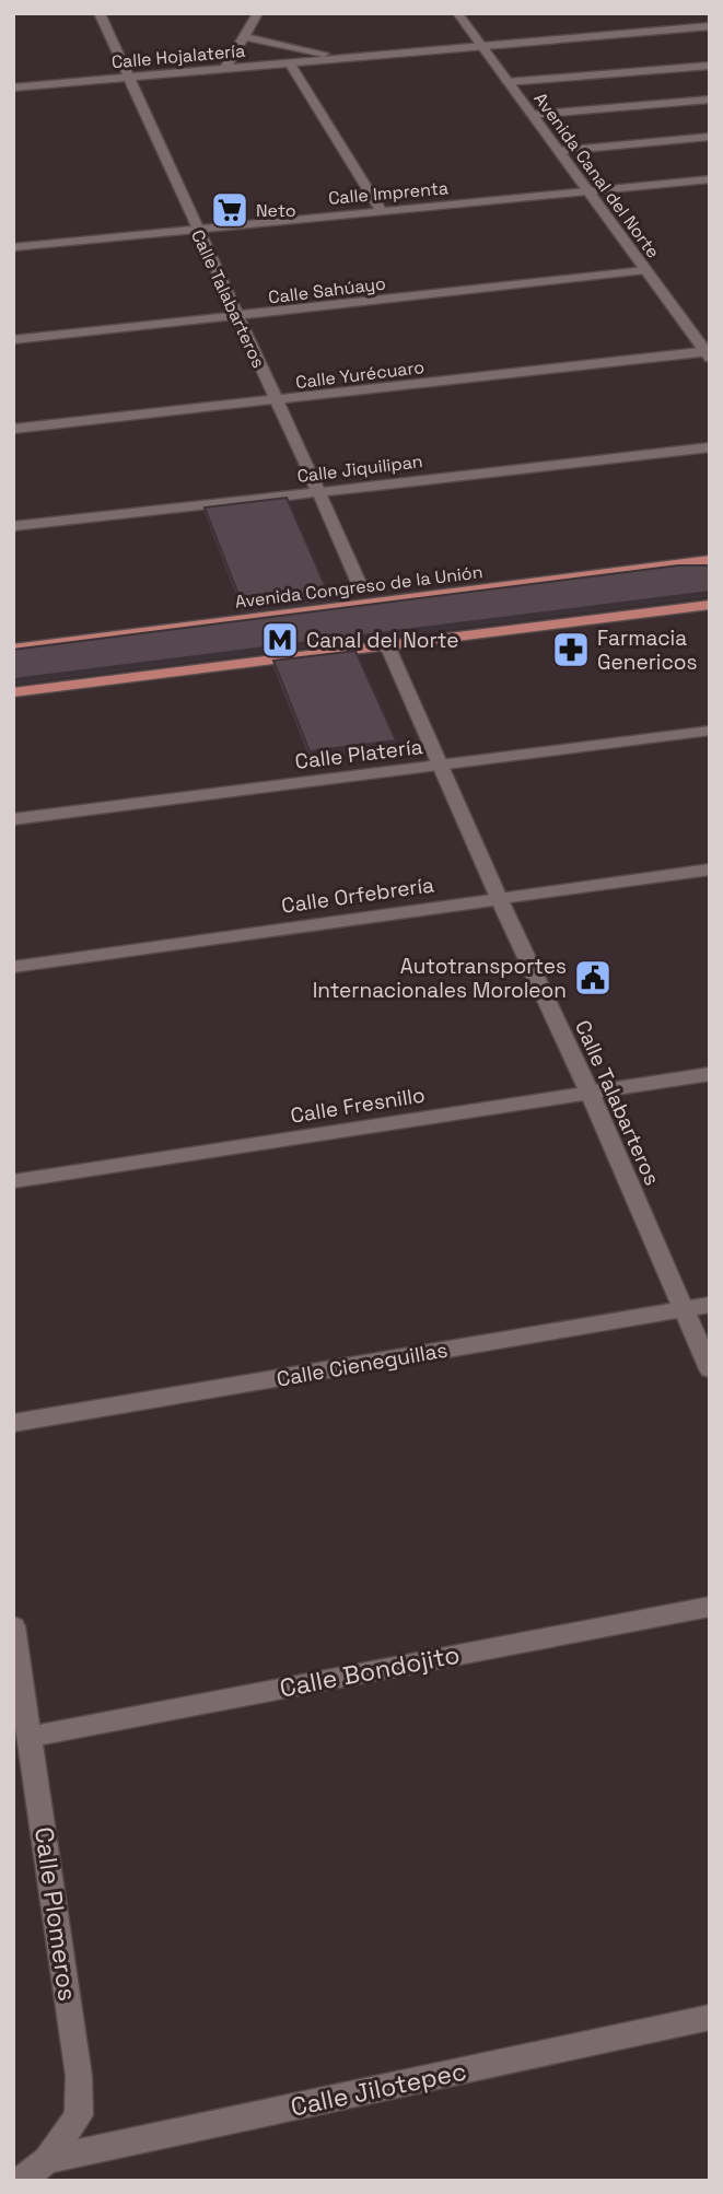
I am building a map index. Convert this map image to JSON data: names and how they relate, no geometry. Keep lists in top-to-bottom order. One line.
{"streets":{"main road":["Avenida Congreso de la Unión"],"street":["Calle Hojalatería","Avenida Canal del Norte","Calle Imprenta","Calle Sahúayo","Calle Talabarteros","Calle Yurécuaro","Calle Jiquilipan","Calle Platería","Calle Orfebrería","Calle Fresnillo","Calle Cieneguillas","Calle Bondojito","Calle Plomeros","Calle Jilotepec"]},"crossings":[["Calle Hojalatería","Avenida Canal del Norte"],["Calle Hojalatería","Calle Talabarteros"],["Avenida Canal del Norte","Calle Imprenta"],["Avenida Canal del Norte","Calle Sahúayo"],["Avenida Canal del Norte","Calle Yurécuaro"],["Calle Imprenta","Calle Talabarteros"],["Calle Sahúayo","Calle Talabarteros"],["Calle Talabarteros","Calle Yurécuaro"],["Calle Talabarteros","Calle Jiquilipan"],["Calle Talabarteros","Calle Platería"],["Calle Talabarteros","Calle Orfebrería"],["Calle Talabarteros","Calle Fresnillo"],["Calle Talabarteros","Calle Cieneguillas"],["Calle Bondojito","Calle Plomeros"],["Calle Plomeros","Calle Jilotepec"]],"places":{"supermarket":["Neto"],"metro station":["Canal del Norte"],"pharmacy":["Farmacia Genericos"],"public building":["Autotransportes Internacionales Moroleon"]}}
